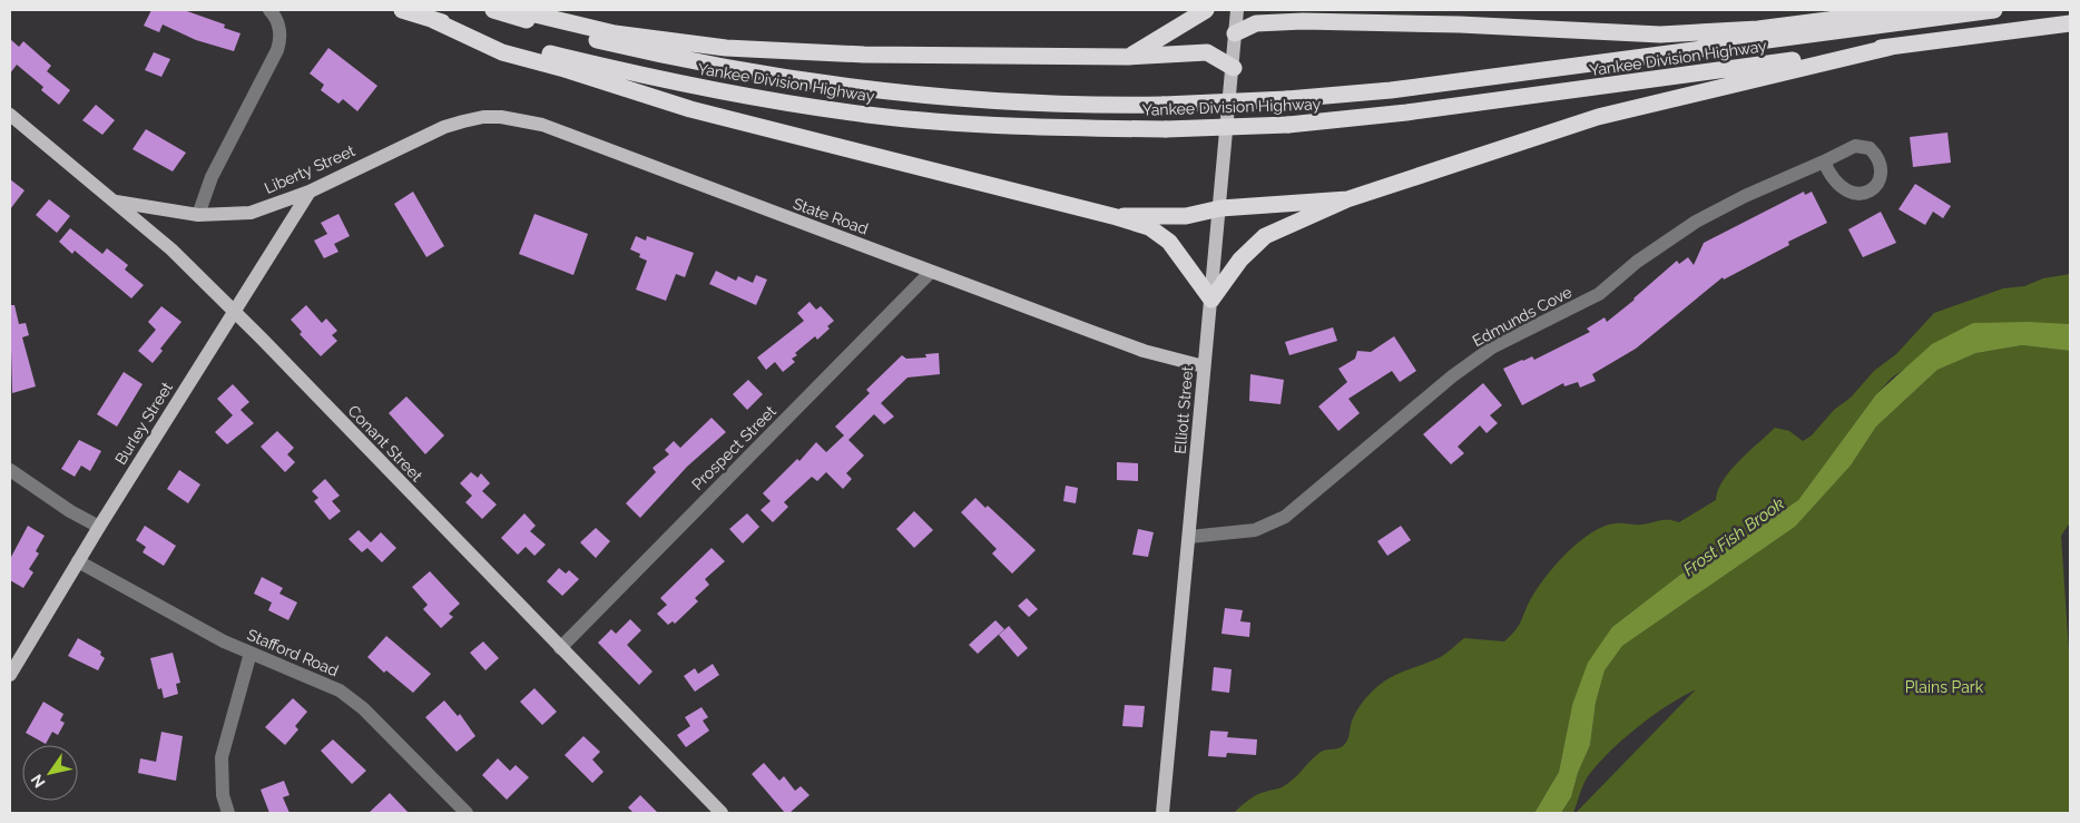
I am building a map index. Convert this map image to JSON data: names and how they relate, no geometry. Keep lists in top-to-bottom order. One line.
{"streets":{"highway":["Yankee Division Highway"],"main road":["Liberty Street","State Road","Elliott Street","Burley Street","Conant Street"],"street":["Edmunds Cove","Prospect Street","Stafford Road"]},"crossings":[["Liberty Street","State Road"],["Liberty Street","Burley Street"],["Liberty Street","Conant Street"],["State Road","Elliott Street"],["State Road","Prospect Street"],["Edmunds Cove","Elliott Street"],["Burley Street","Conant Street"],["Burley Street","Stafford Road"],["Conant Street","Prospect Street"]],"water":["Frost Fish Brook"],"parks":["Plains Park"],"north":"bottom left"}
